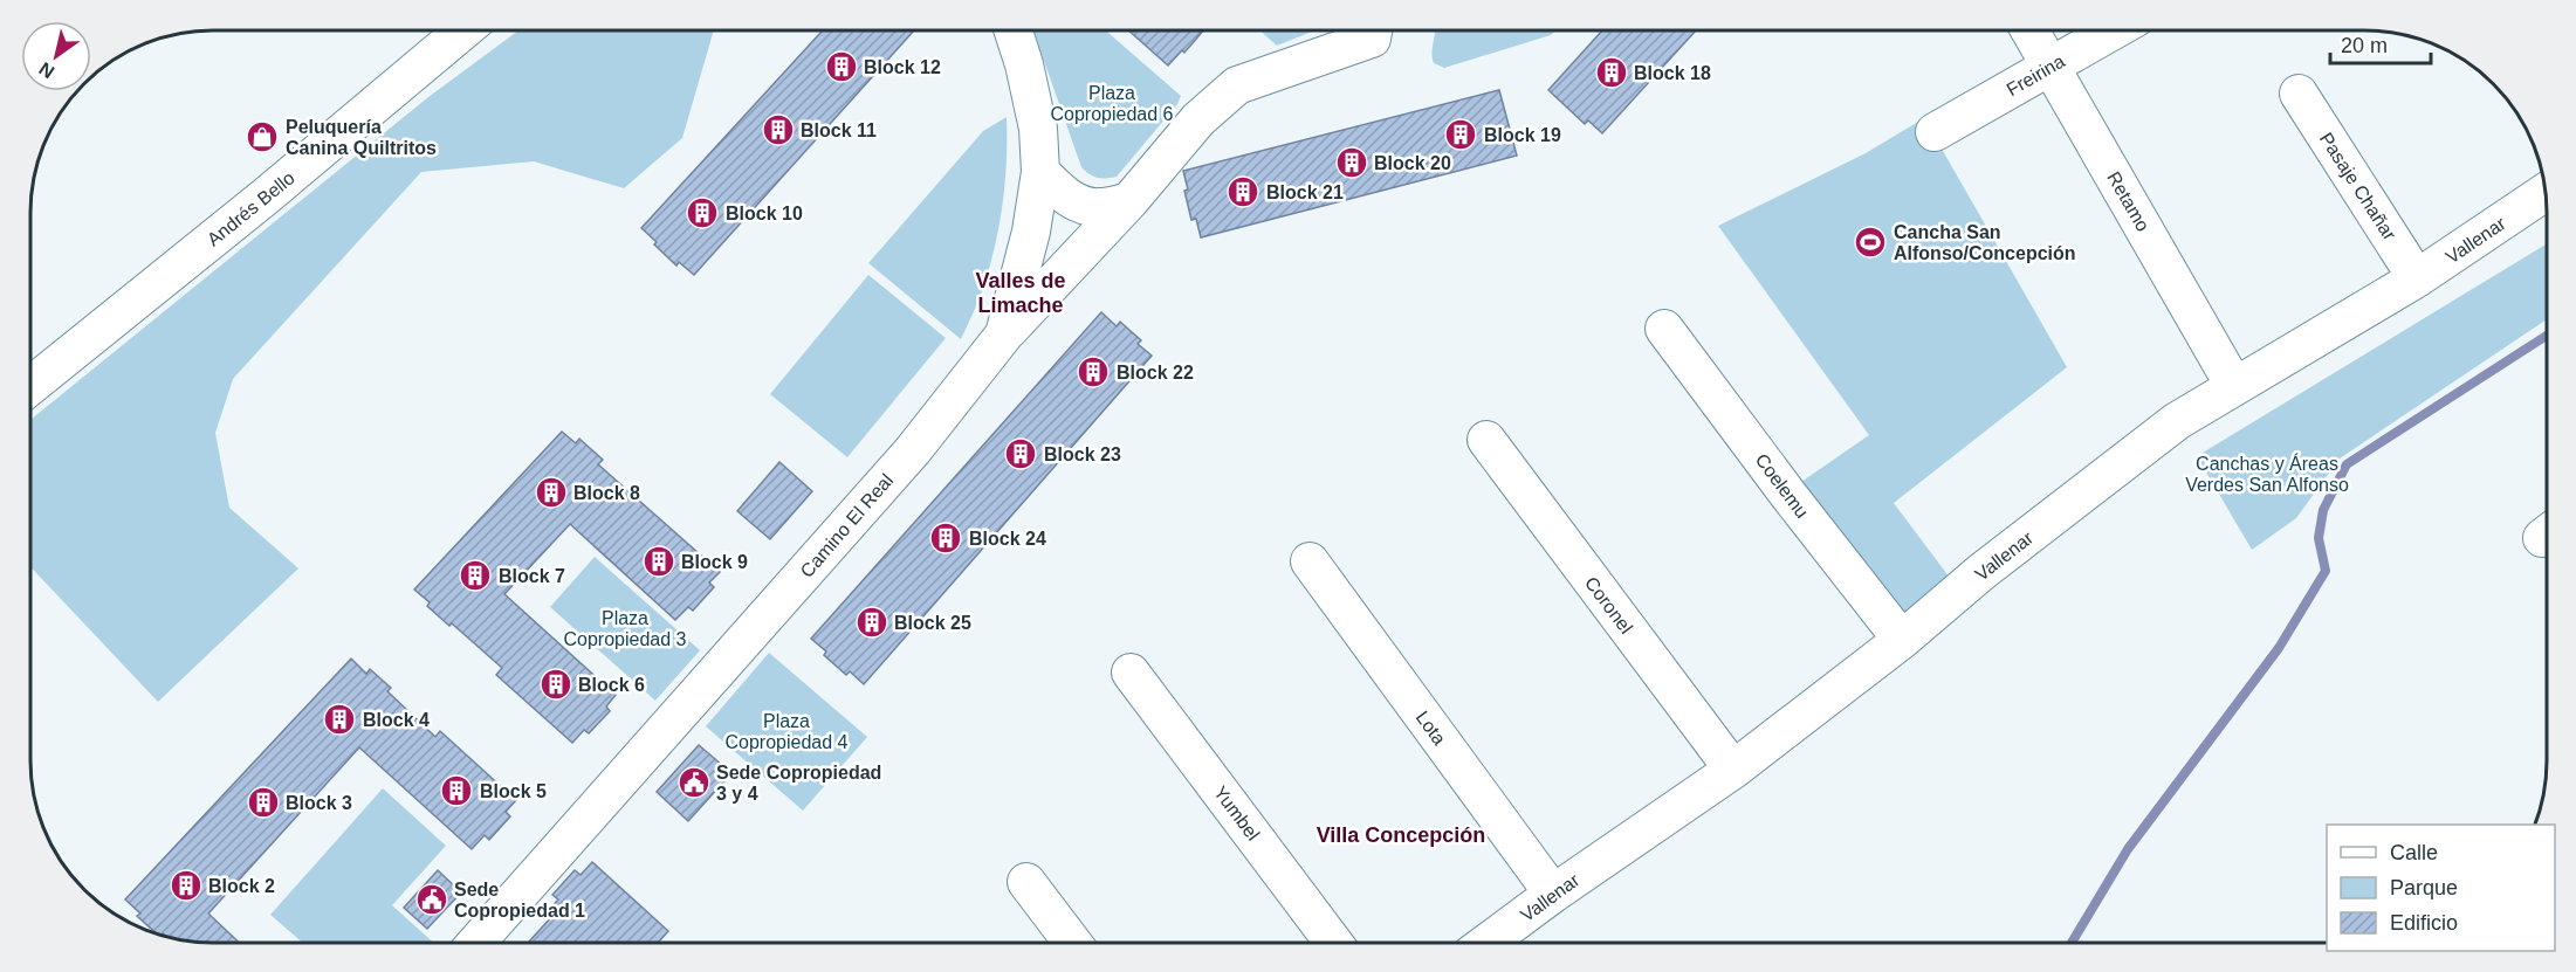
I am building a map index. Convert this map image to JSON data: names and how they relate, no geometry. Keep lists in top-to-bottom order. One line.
{"streets":{"street":["Freirina","Pasaje Chañar","Retamo","Andrés Bello","Vallenar","Coelemu","Camino El Real","Coronel","Lota","Yumbel"]},"crossings":[["Freirina","Retamo"],["Pasaje Chañar","Vallenar"],["Retamo","Vallenar"],["Vallenar","Coelemu"],["Vallenar","Coronel"],["Vallenar","Lota"]],"districts":["Valles de Limache","Villa Concepción"],"parks":["Plaza Copropiedad 6","Canchas y Áreas Verdes San Alfonso","Plaza Copropiedad 3","Plaza Copropiedad 4"],"places":{"building":["Block 12","Block 18","Block 11","Block 19","Block 20","Block 21","Block 10","Block 22","Block 23","Block 8","Block 24","Block 9","Block 7","Block 25","Block 6","Block 4","Block 5","Block 3","Block 2"],"shop":["Peluquería Canina Quiltritos"],"sports":["Cancha San Alfonso/Concepción"],"public building":["Sede Copropiedad 3 y 4","Sede Copropiedad 1"]},"legend":["Calle","Parque","Edificio"],"scale_bar":"20 m","north":"bottom left"}
